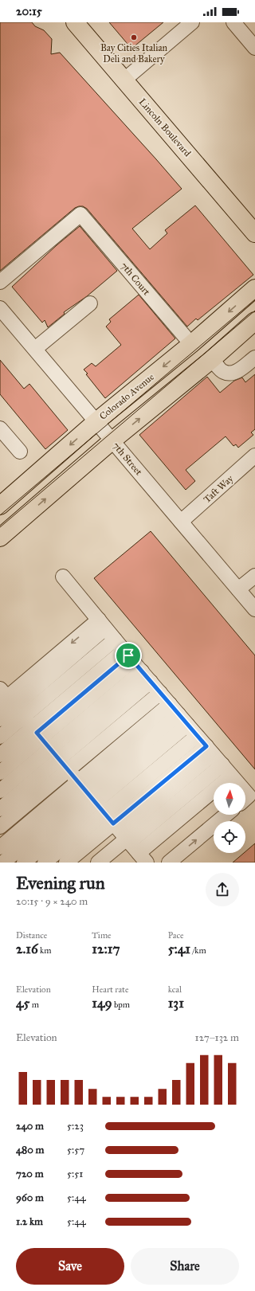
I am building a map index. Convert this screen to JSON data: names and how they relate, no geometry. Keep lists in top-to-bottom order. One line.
{"streets":{"main road":["Lincoln Boulevard","Colorado Avenue"],"street":["7th Court","7th Street","Taft Way"]},"crossings":[["7th Court","Colorado Avenue"],["Colorado Avenue","7th Street"],["7th Street","Taft Way"]],"places":["Bay Cities Italian Deli and Bakery"],"north":"top","page":{"status":"20:15","heading":["Evening run","20:15 · 9 × 240 m"],"stats":[["Distance","2.16 km"],["Time","12:17"],["Pace","5:41 /km"],["Elevation","45 m"],["Heart rate","149 bpm"],["kcal","131"]],"chart":["Elevation","127–132 m"],"list":[{"name":"240 m","note":"5:23"},{"name":"480 m","note":"5:57"},{"name":"720 m","note":"5:51"},{"name":"960 m","note":"5:44"},{"name":"1.2 km","note":"5:44"}],"buttons":["Save","Share"]}}
